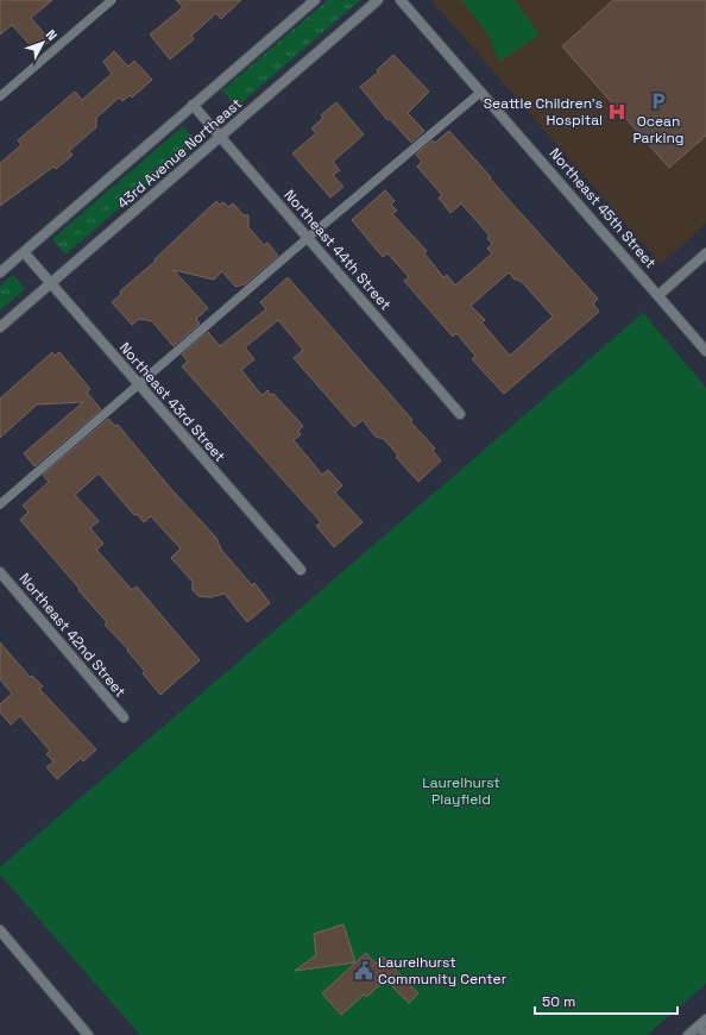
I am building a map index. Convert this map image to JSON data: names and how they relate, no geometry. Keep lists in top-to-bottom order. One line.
{"streets":{"street":["43rd Avenue Northeast","Northeast 45th Street","Northeast 44th Street","Northeast 43rd Street","Northeast 42nd Street"]},"crossings":[["43rd Avenue Northeast","Northeast 44th Street"],["43rd Avenue Northeast","Northeast 43rd Street"]],"parks":["Laurelhurst Playfield"],"places":{"parking":["Ocean Parking"],"hospital":["Seattle Children's Hospital"],"public building":["Laurelhurst Community Center"]},"scale_bar":"50 m","north":"top right"}
